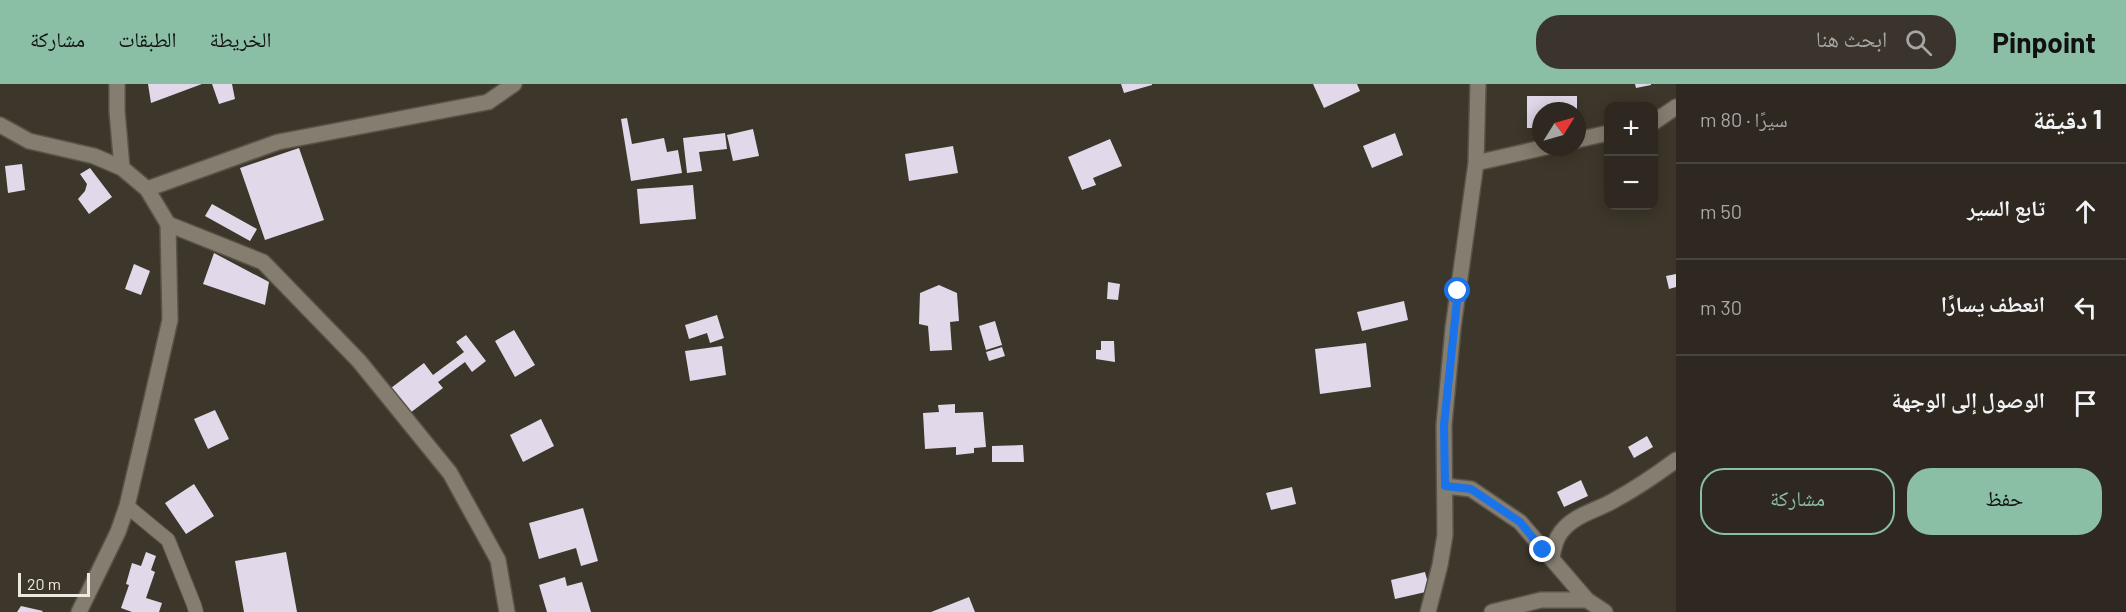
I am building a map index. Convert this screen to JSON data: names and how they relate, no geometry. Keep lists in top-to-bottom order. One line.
{"scale_bar":"20 m","north":"top right","page":{"header":"Pinpoint","search":"ابحث هنا","nav":["الخريطة","الطبقات","مشاركة"],"heading":["1 دقيقة","سيرًا · 80 m"],"map_buttons":["+","−"],"list":[["تابع السير","50 m"],["انعطف يسارًا","30 m"],"الوصول إلى الوجهة"],"buttons":["حفظ","مشاركة"],"scale":"20 m"}}
